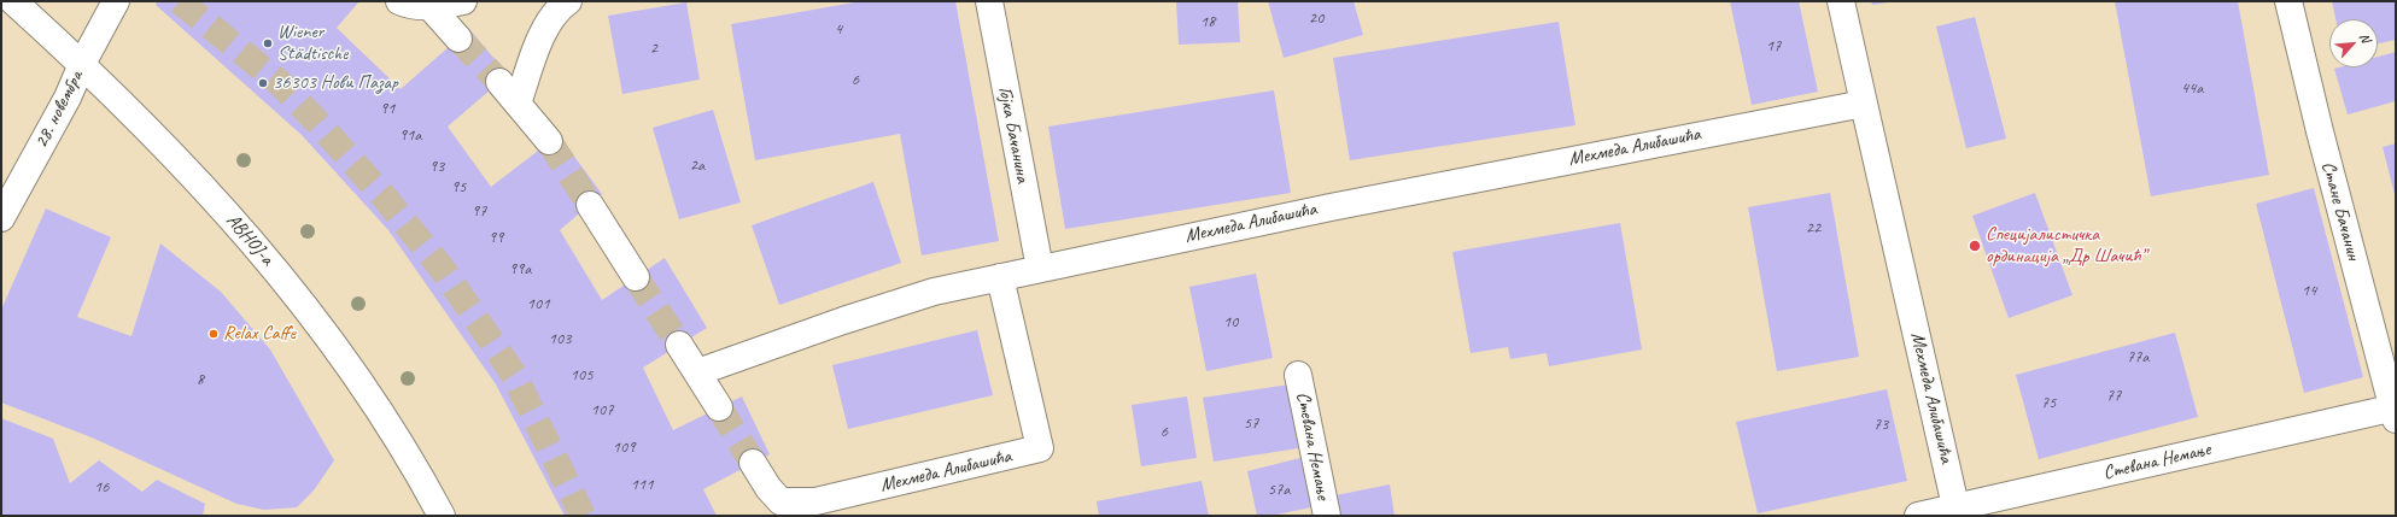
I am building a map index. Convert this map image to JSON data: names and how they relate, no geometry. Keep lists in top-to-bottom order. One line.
{"streets":{"street":["28. новембра","Гојка Бачанина","Мехмеда Алибашића","Стане Бачанин","АВНОЈ-а","Стевана Немање"]},"crossings":[["28. новембра","АВНОЈ-а"],["Гојка Бачанина","Мехмеда Алибашића"],["Мехмеда Алибашића","Стевана Немање"],["Стане Бачанин","Стевана Немање"]],"places":["Wiener Städtische","36303 Нови Пазар","Специјалистичка ординација „Др Шачић”","Relax Caffe"],"house_numbers":["20","18","4","17","2","6","44a","91","91a","2a","93","95","97","22","99","99a","14","101","10","103","77a","105","8","77","75","107","57","73","6","109","111","16","57a"],"north":"top right"}
